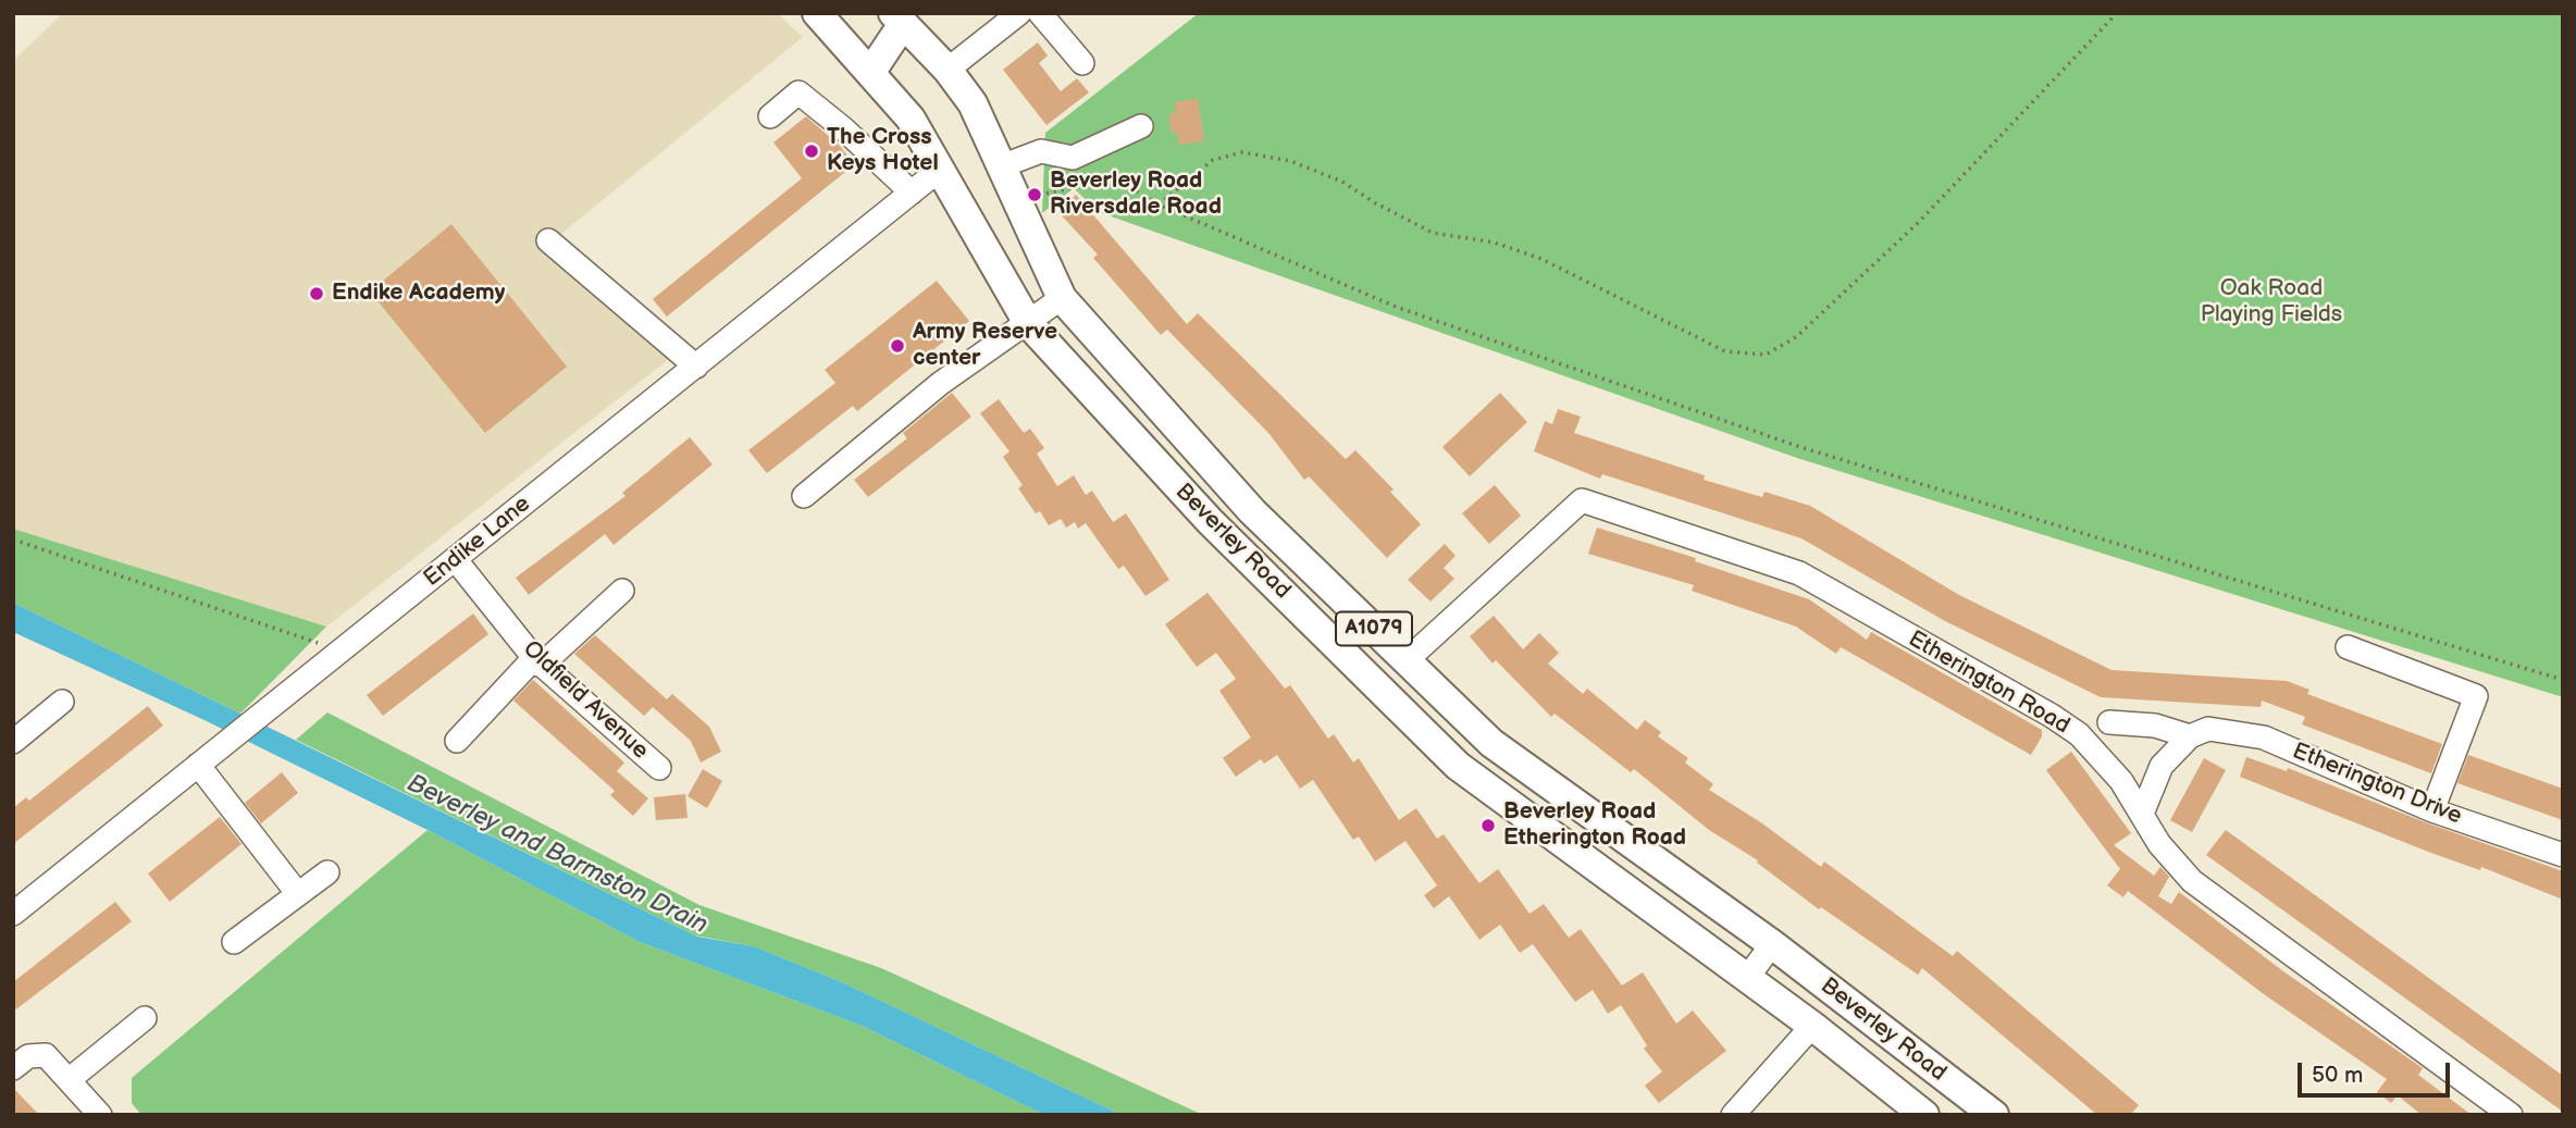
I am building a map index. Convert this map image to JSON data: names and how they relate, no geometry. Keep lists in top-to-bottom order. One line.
{"streets":{"main road":["Beverley Road","A1079"],"street":["Endike Lane","Etherington Road","Oldfield Avenue","Etherington Drive"]},"crossings":[["Endike Lane","Beverley Road"],["Endike Lane","Oldfield Avenue"],["Beverley Road","Etherington Road"]],"water":["Beverley and Barmston Drain"],"parks":["Oak Road Playing Fields"],"places":["The Cross Keys Hotel","Beverley Road Riversdale Road","Endike Academy","Army Reserve center","Beverley Road Etherington Road"],"scale_bar":"50 m"}
